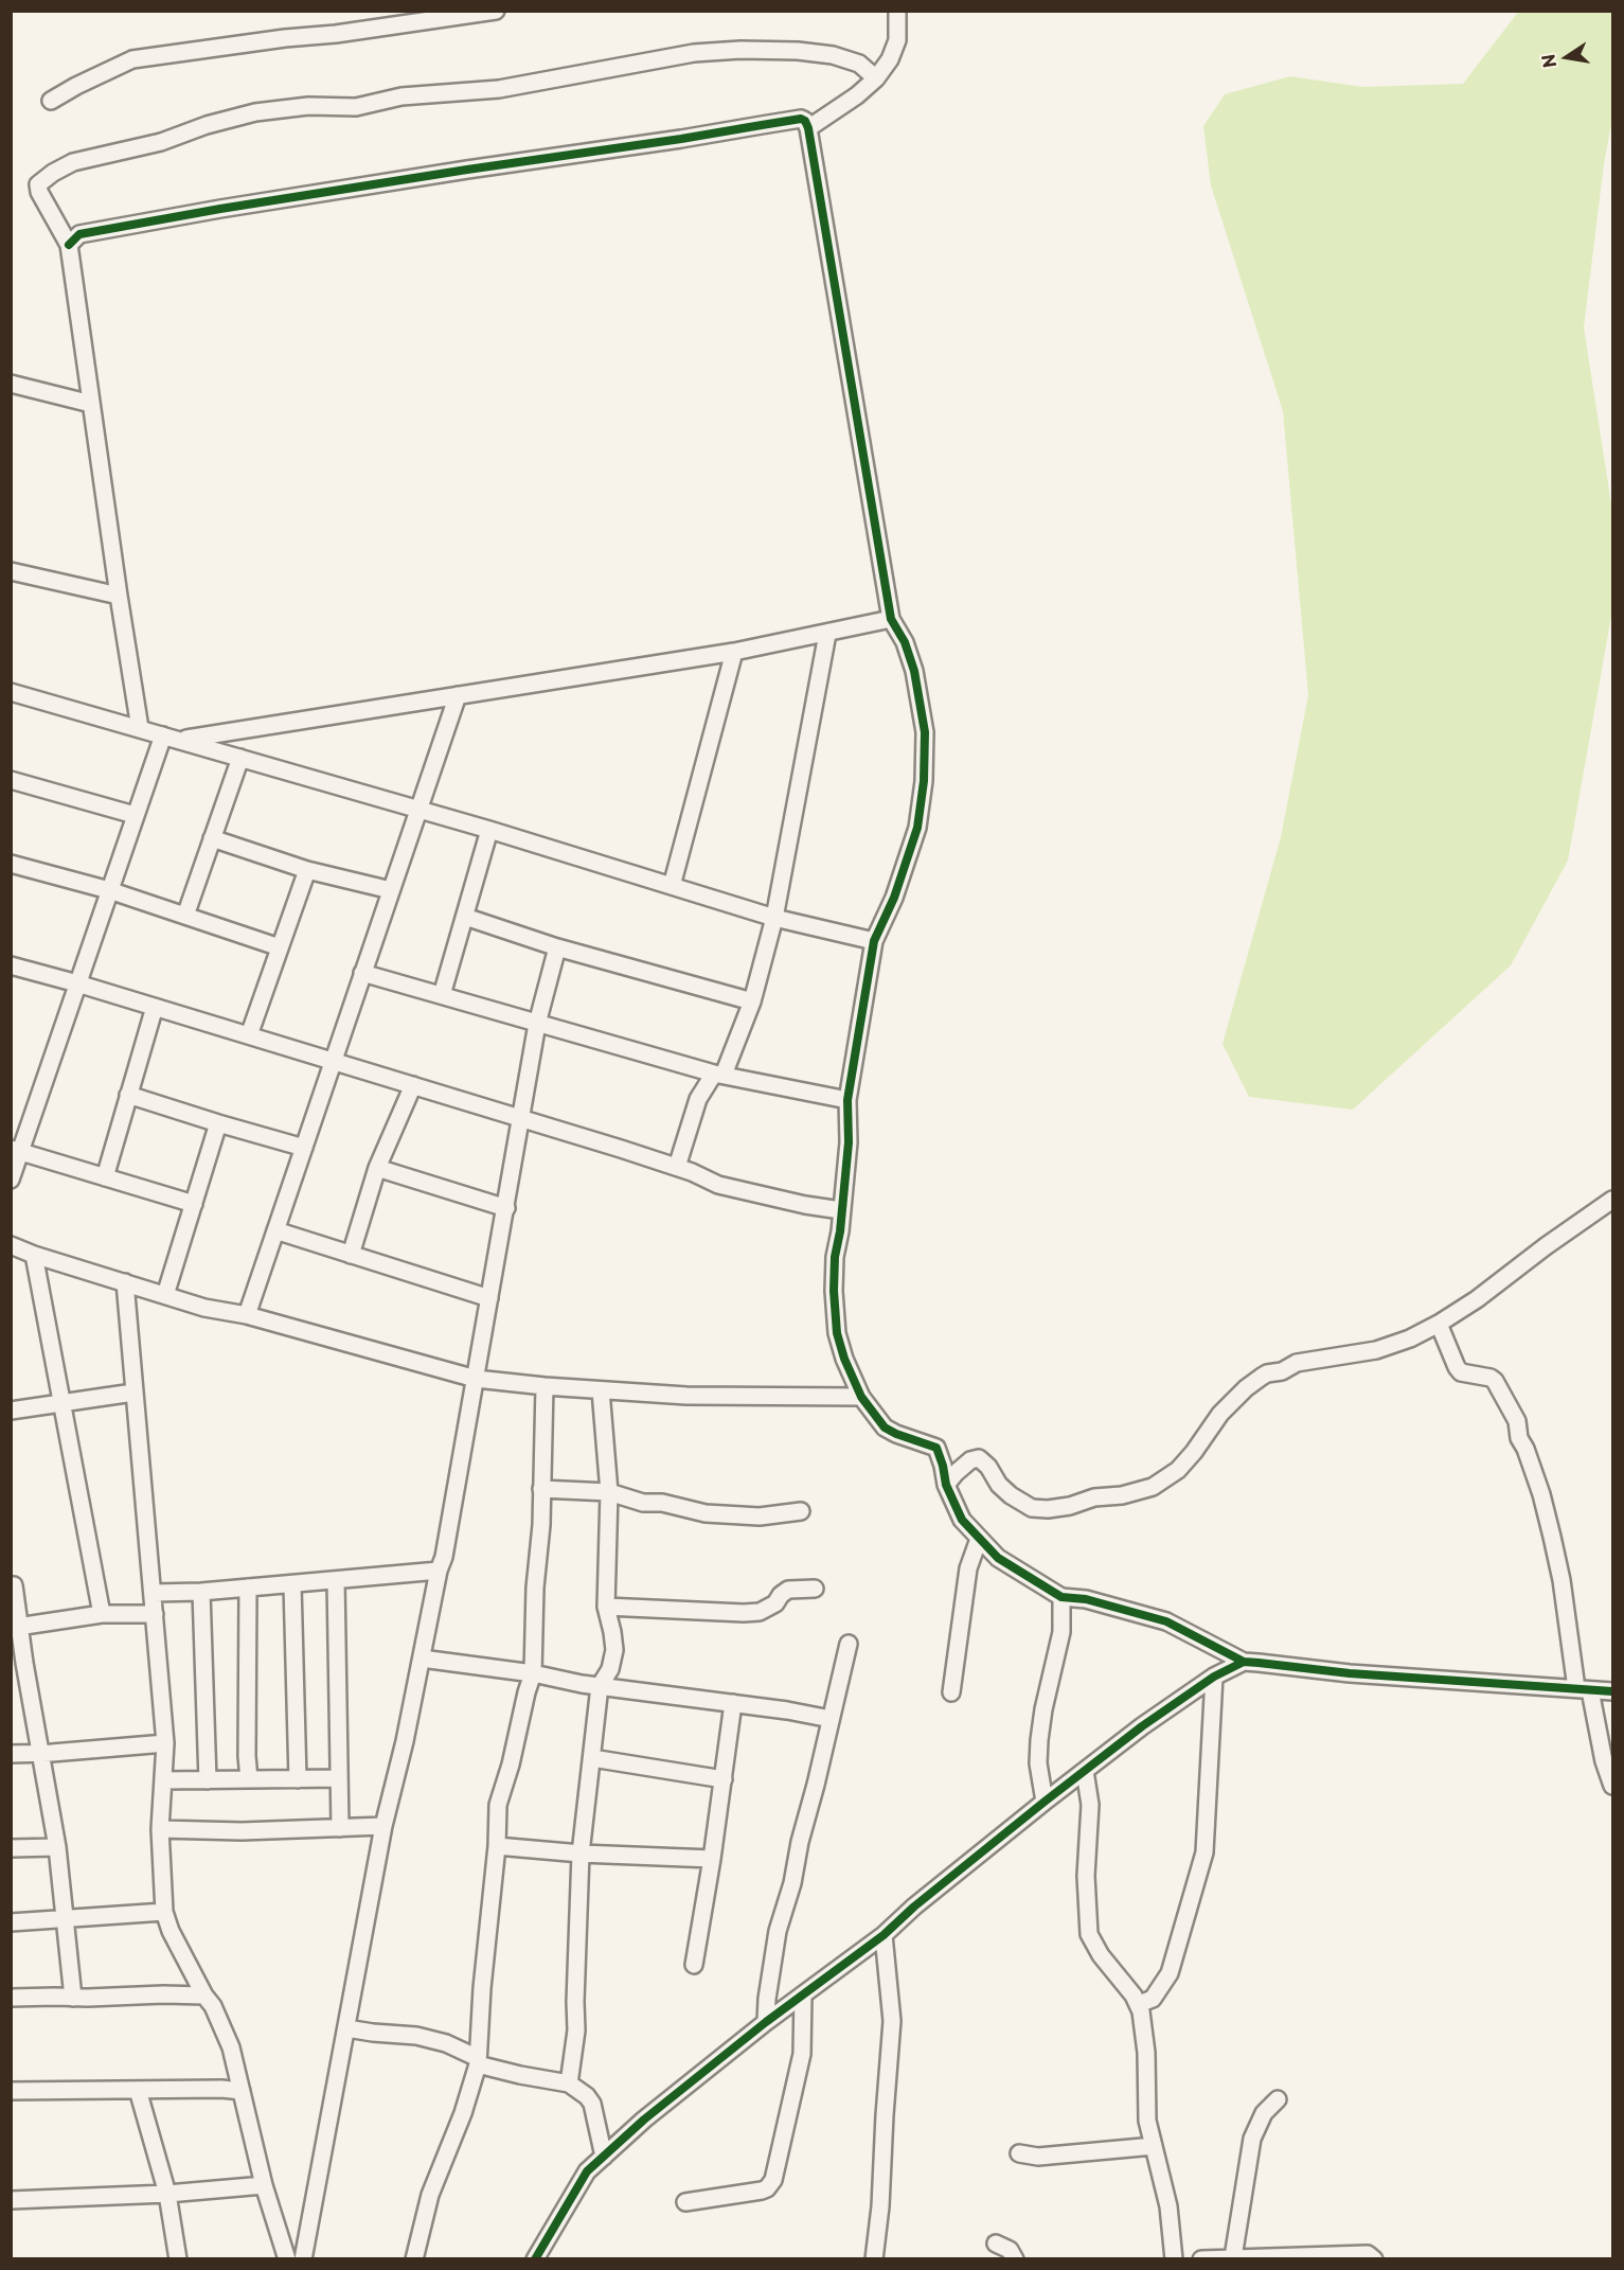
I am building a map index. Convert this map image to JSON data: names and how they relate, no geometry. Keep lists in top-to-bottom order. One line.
{"north":"left"}
